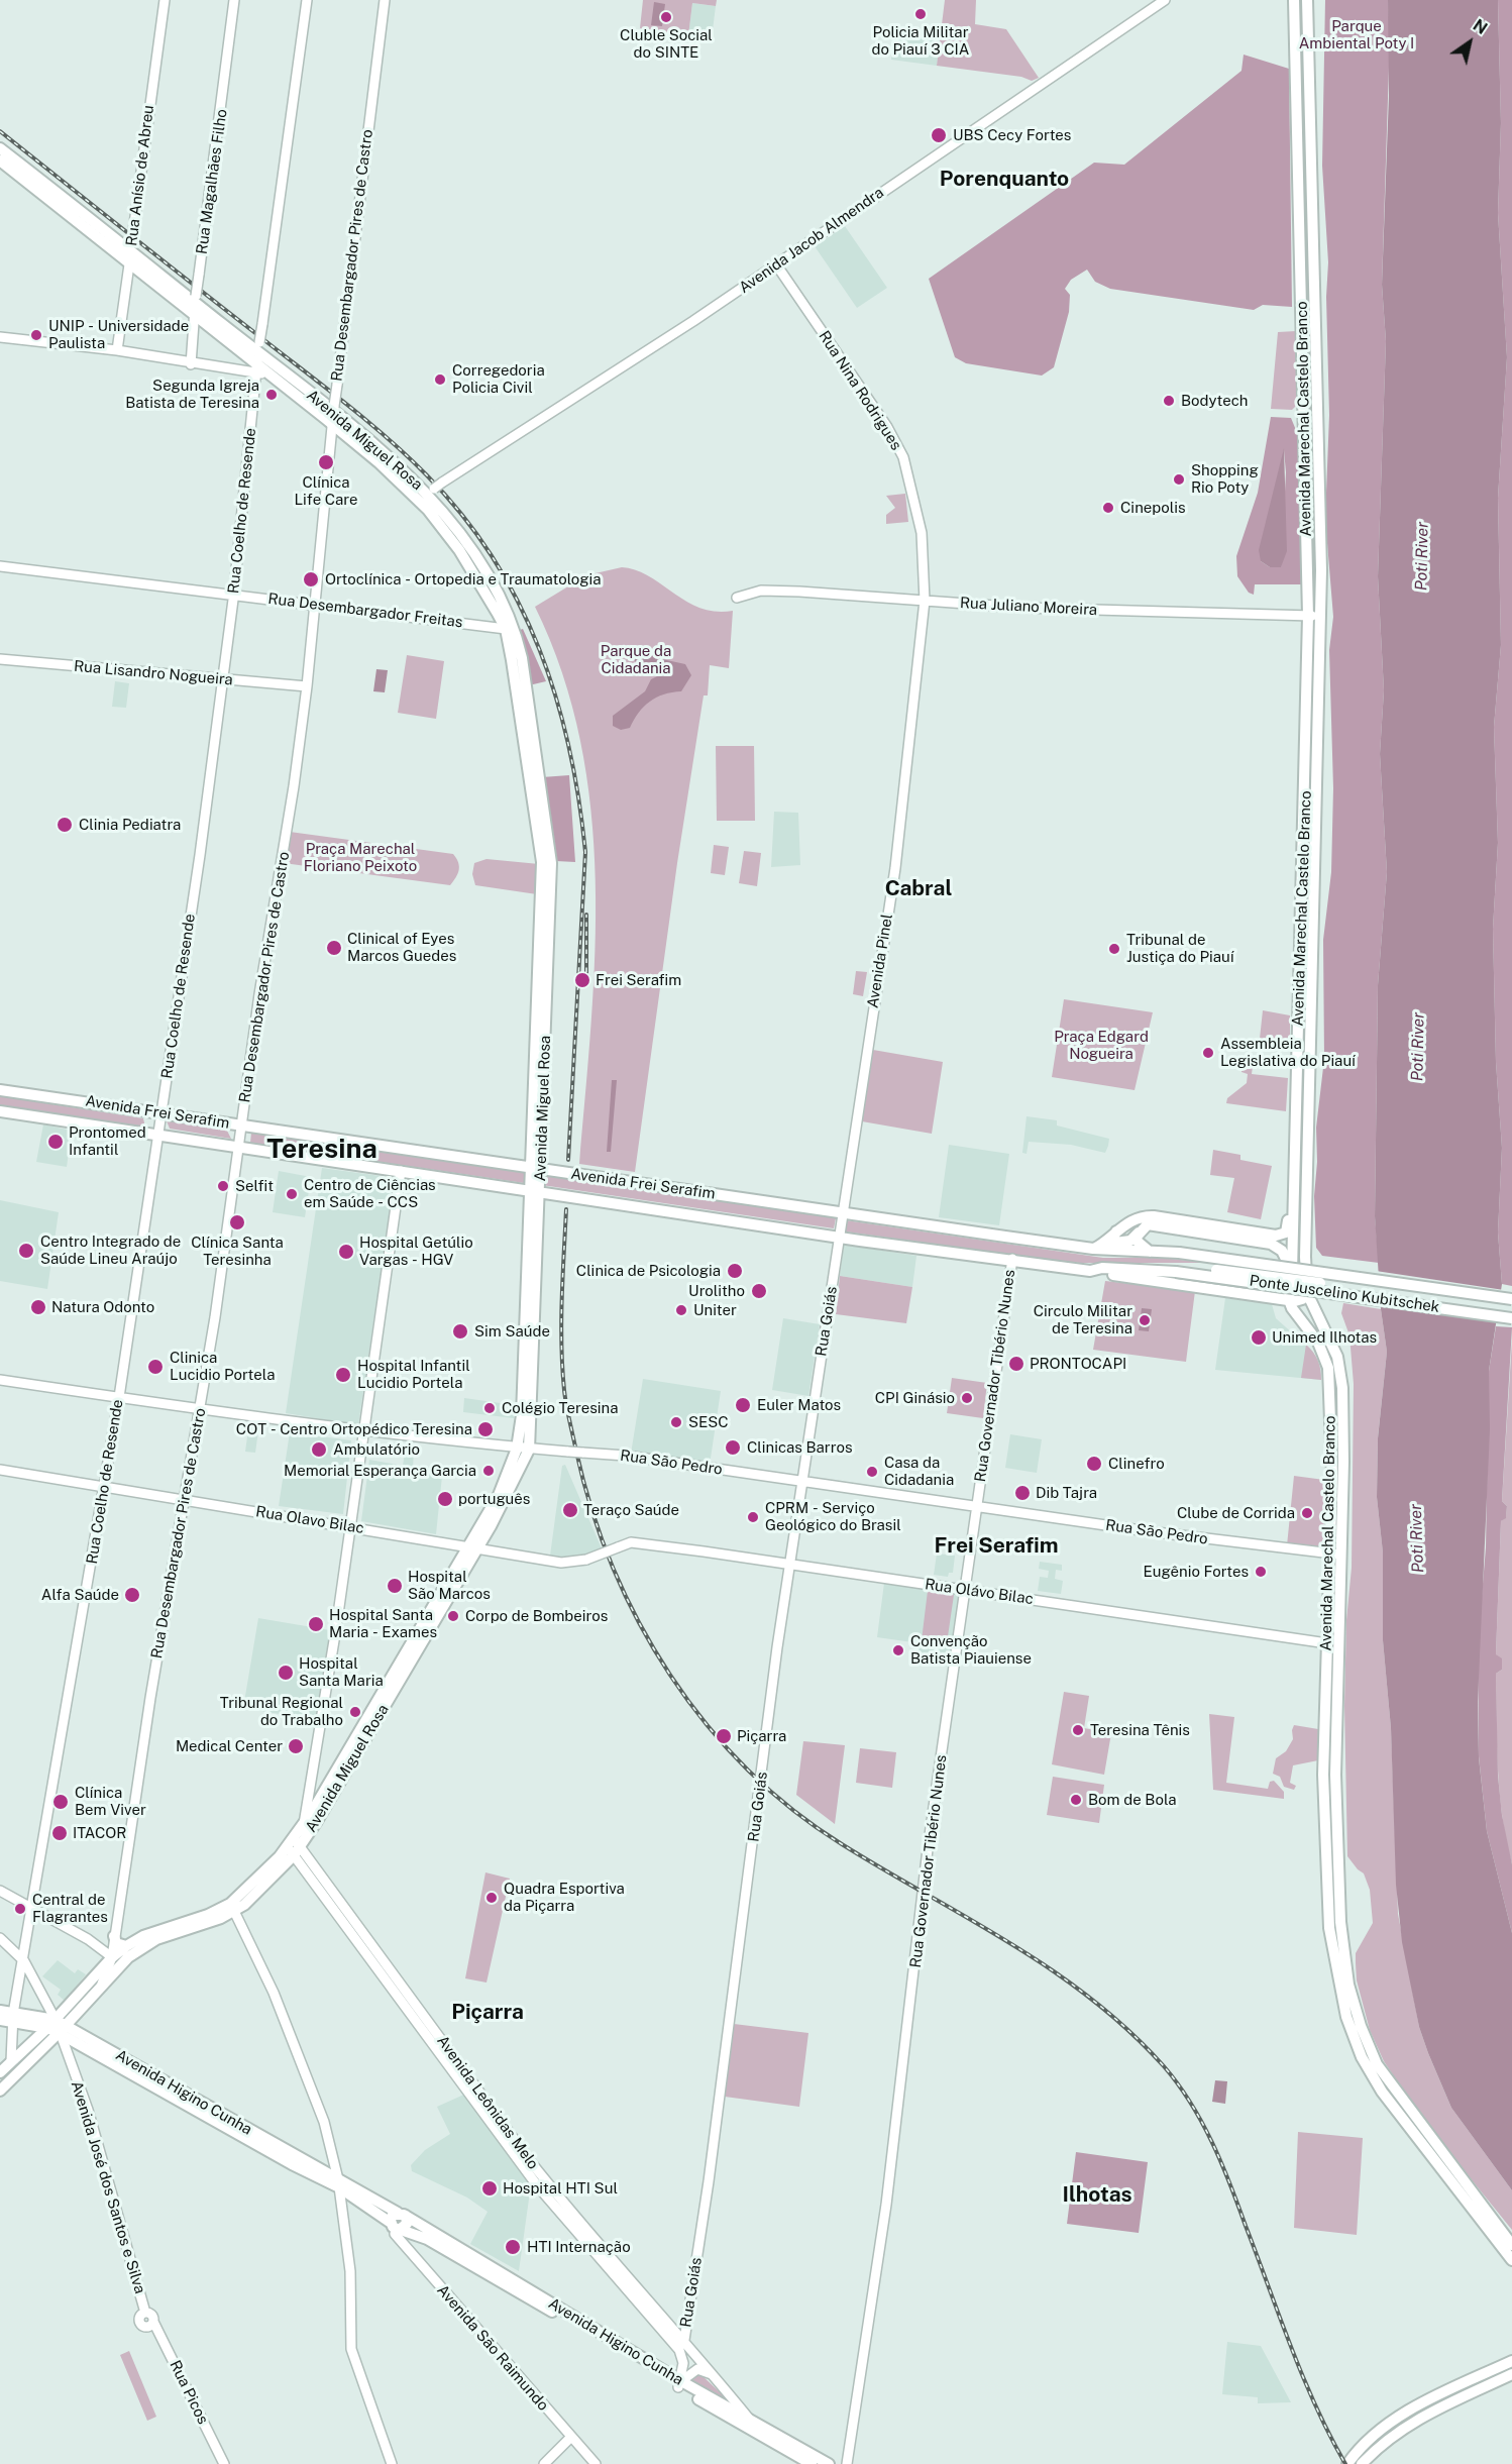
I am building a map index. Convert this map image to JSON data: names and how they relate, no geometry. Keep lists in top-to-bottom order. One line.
{"streets":{"main road":["Avenida Marechal Castelo Branco","Avenida Miguel Rosa","Avenida Frei Serafim","Ponte Juscelino Kubitschek","Avenida Higino Cunha"],"street":["Rua Anísio de Abreu","Rua Magalhães Filho","Avenida Jacob Almendra","Rua Desembargador Pires de Castro","Rua Nina Rodrigues","Rua Coelho de Resende","Rua Juliano Moreira","Rua Desembargador Freitas","Rua Lisandro Nogueira","Avenida Pinel","Rua Goiás","Rua Governador Tibério Nunes","Rua São Pedro","Rua Olavo Bilac","Rua Olávo Bilac","Avenida Leônidas Melo","Avenida José dos Santos e Silva","Avenida São Raimundo","Rua Picos"]},"crossings":[["Rua Anísio de Abreu","Avenida Miguel Rosa"],["Rua Magalhães Filho","Avenida Miguel Rosa"],["Avenida Jacob Almendra","Rua Nina Rodrigues"],["Avenida Jacob Almendra","Avenida Miguel Rosa"],["Rua Desembargador Pires de Castro","Avenida Miguel Rosa"],["Rua Desembargador Pires de Castro","Rua Desembargador Freitas"],["Rua Desembargador Pires de Castro","Rua Lisandro Nogueira"],["Rua Desembargador Pires de Castro","Avenida Frei Serafim"],["Rua Desembargador Pires de Castro","Rua São Pedro"],["Rua Desembargador Pires de Castro","Rua Olavo Bilac"],["Rua Nina Rodrigues","Rua Juliano Moreira"],["Rua Nina Rodrigues","Avenida Pinel"],["Avenida Marechal Castelo Branco","Rua Juliano Moreira"],["Avenida Marechal Castelo Branco","Rua São Pedro"],["Avenida Marechal Castelo Branco","Rua Olávo Bilac"],["Avenida Miguel Rosa","Rua Coelho de Resende"],["Avenida Miguel Rosa","Rua Desembargador Freitas"],["Avenida Miguel Rosa","Avenida Frei Serafim"],["Avenida Miguel Rosa","Rua São Pedro"],["Avenida Miguel Rosa","Rua Olavo Bilac"],["Avenida Miguel Rosa","Avenida Higino Cunha"],["Avenida Miguel Rosa","Avenida Leônidas Melo"],["Avenida Miguel Rosa","Avenida José dos Santos e Silva"],["Rua Coelho de Resende","Rua Desembargador Freitas"],["Rua Coelho de Resende","Rua Lisandro Nogueira"],["Rua Coelho de Resende","Avenida Frei Serafim"],["Rua Coelho de Resende","Rua São Pedro"],["Rua Coelho de Resende","Rua Olavo Bilac"],["Rua Coelho de Resende","Avenida José dos Santos e Silva"],["Rua Juliano Moreira","Avenida Pinel"],["Avenida Pinel","Avenida Frei Serafim"],["Avenida Pinel","Rua Goiás"],["Avenida Frei Serafim","Ponte Juscelino Kubitschek"],["Avenida Frei Serafim","Rua Goiás"],["Avenida Frei Serafim","Rua Governador Tibério Nunes"],["Rua Goiás","Rua São Pedro"],["Rua Goiás","Rua Olávo Bilac"],["Rua Goiás","Avenida Leônidas Melo"],["Rua Governador Tibério Nunes","Rua São Pedro"],["Rua Governador Tibério Nunes","Rua Olávo Bilac"],["Rua Olavo Bilac","Rua Olávo Bilac"],["Avenida Higino Cunha","Avenida Leônidas Melo"],["Avenida Higino Cunha","Avenida José dos Santos e Silva"],["Avenida Higino Cunha","Avenida São Raimundo"],["Avenida José dos Santos e Silva","Rua Picos"]],"districts":["Porenquanto","Cabral","Teresina","Frei Serafim","Piçarra","Ilhotas"],"water":["Poti River"],"parks":["Parque Ambiental Poty I","Parque da Cidadania","Praça Marechal Floriano Peixoto","Praça Edgard Nogueira"],"places":["Policia Militar do Piauí 3 CIA","Cluble Social do SINTE","UBS Cecy Fortes","UNIP - Universidade Paulista","Corregedoria Policia Civil","Segunda Igreja Batista de Teresina","Bodytech","Clínica Life Care","Shopping Rio Poty","Cinepolis","Ortoclínica - Ortopedia e Traumatologia","Clinia Pediatra","Clinical of Eyes Marcos Guedes","Tribunal de Justiça do Piauí","Frei Serafim","Assembleia Legislativa do Piauí","Prontomed Infantil","Selfit","Centro de Ciências em Saúde - CCS","Clínica Santa Teresinha","Centro Integrado de Saúde Lineu Araújo","Hospital Getúlio Vargas - HGV","Clinica de Psicologia","Urolitho","Natura Odonto","Uniter","Circulo Militar de Teresina","Sim Saúde","Unimed Ilhotas","PRONTOCAPI","Clinica Lucidio Portela","Hospital Infantil Lucidio Portela","CPI Ginásio","Euler Matos","Colégio Teresina","SESC","COT - Centro Ortopédico Teresina","Clinicas Barros","Ambulatório","Clinefro","Memorial Esperança Garcia","Casa da Cidadania","Dib Tajra","português","Teraço Saúde","Clube de Corrida","CPRM - Serviço Geológico do Brasil","Eugênio Fortes","Hospital São Marcos","Alfa Saúde","Corpo de Bombeiros","Hospital Santa Maria - Exames","Convenção Batista Piauiense","Hospital Santa Maria","Tribunal Regional do Trabalho","Teresina Tênis","Piçarra","Medical Center","Bom de Bola","Clínica Bem Viver","ITACOR","Quadra Esportiva da Piçarra","Central de Flagrantes","Hospital HTI Sul","HTI Internação"],"north":"top right"}
